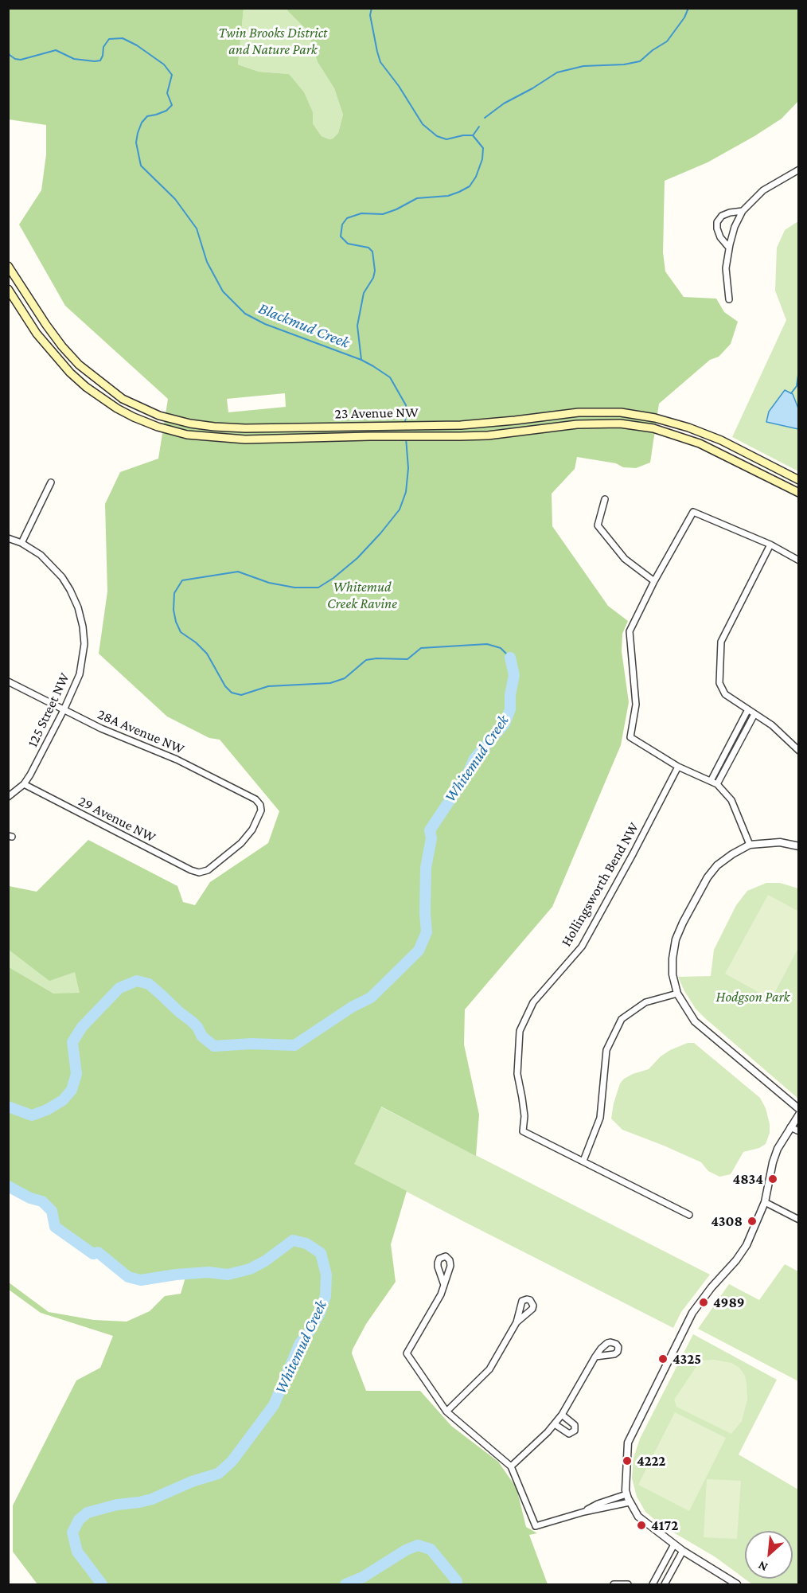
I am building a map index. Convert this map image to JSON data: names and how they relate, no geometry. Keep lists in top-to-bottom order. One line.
{"streets":{"main road":["23 Avenue NW"],"street":["125 Street NW","28A Avenue NW","29 Avenue NW","Hollingsworth Bend NW"]},"crossings":[["125 Street NW","28A Avenue NW"],["125 Street NW","29 Avenue NW"],["28A Avenue NW","29 Avenue NW"]],"water":["Blackmud Creek","Whitemud Creek"],"parks":["Twin Brooks District and Nature Park","Whitemud Creek Ravine","Hodgson Park"],"places":["4834","4308","4989","4325","4222","4172"],"north":"bottom left"}
